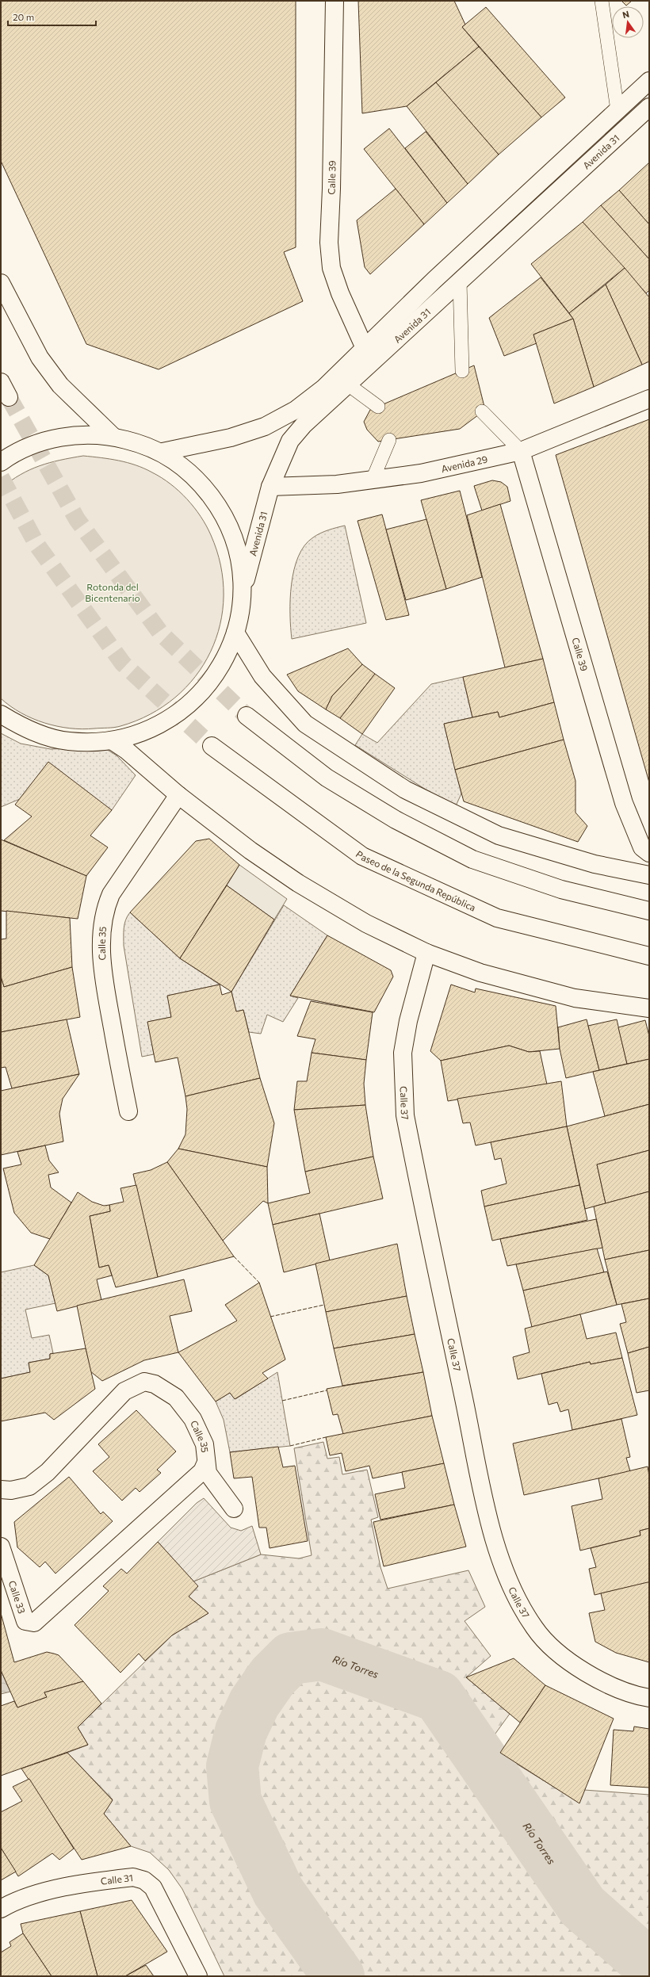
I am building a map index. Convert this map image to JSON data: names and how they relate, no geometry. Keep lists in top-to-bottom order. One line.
{"streets":{"main road":["Avenida 31","Calle 39","Avenida 29","Paseo de la Segunda República","Calle 35","Calle 37","Calle 33","Calle 31"]},"crossings":[["Avenida 31","Calle 39"],["Avenida 31","Avenida 29"],["Calle 39","Avenida 29"],["Calle 35","Calle 33"]],"water":["Río Torres"],"parks":["Rotonda del Bicentenario"],"scale_bar":"20 m","north":"top"}
